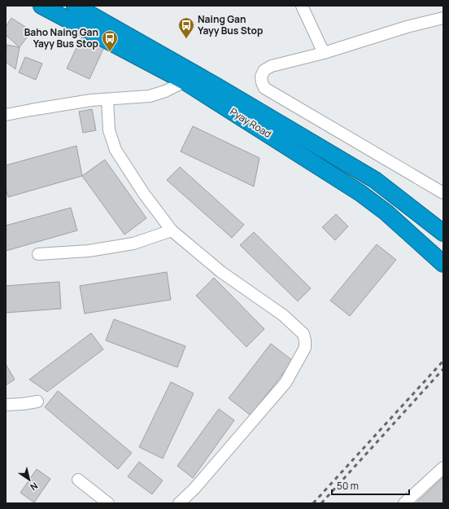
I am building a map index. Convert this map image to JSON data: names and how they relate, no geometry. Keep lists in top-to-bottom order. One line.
{"streets":{"highway":["Pyay Road"]},"places":{"bus stop":["Naing Gan Yayy Bus Stop","Baho Naing Gan Yayy Bus Stop"]},"scale_bar":"50 m","north":"bottom right"}
